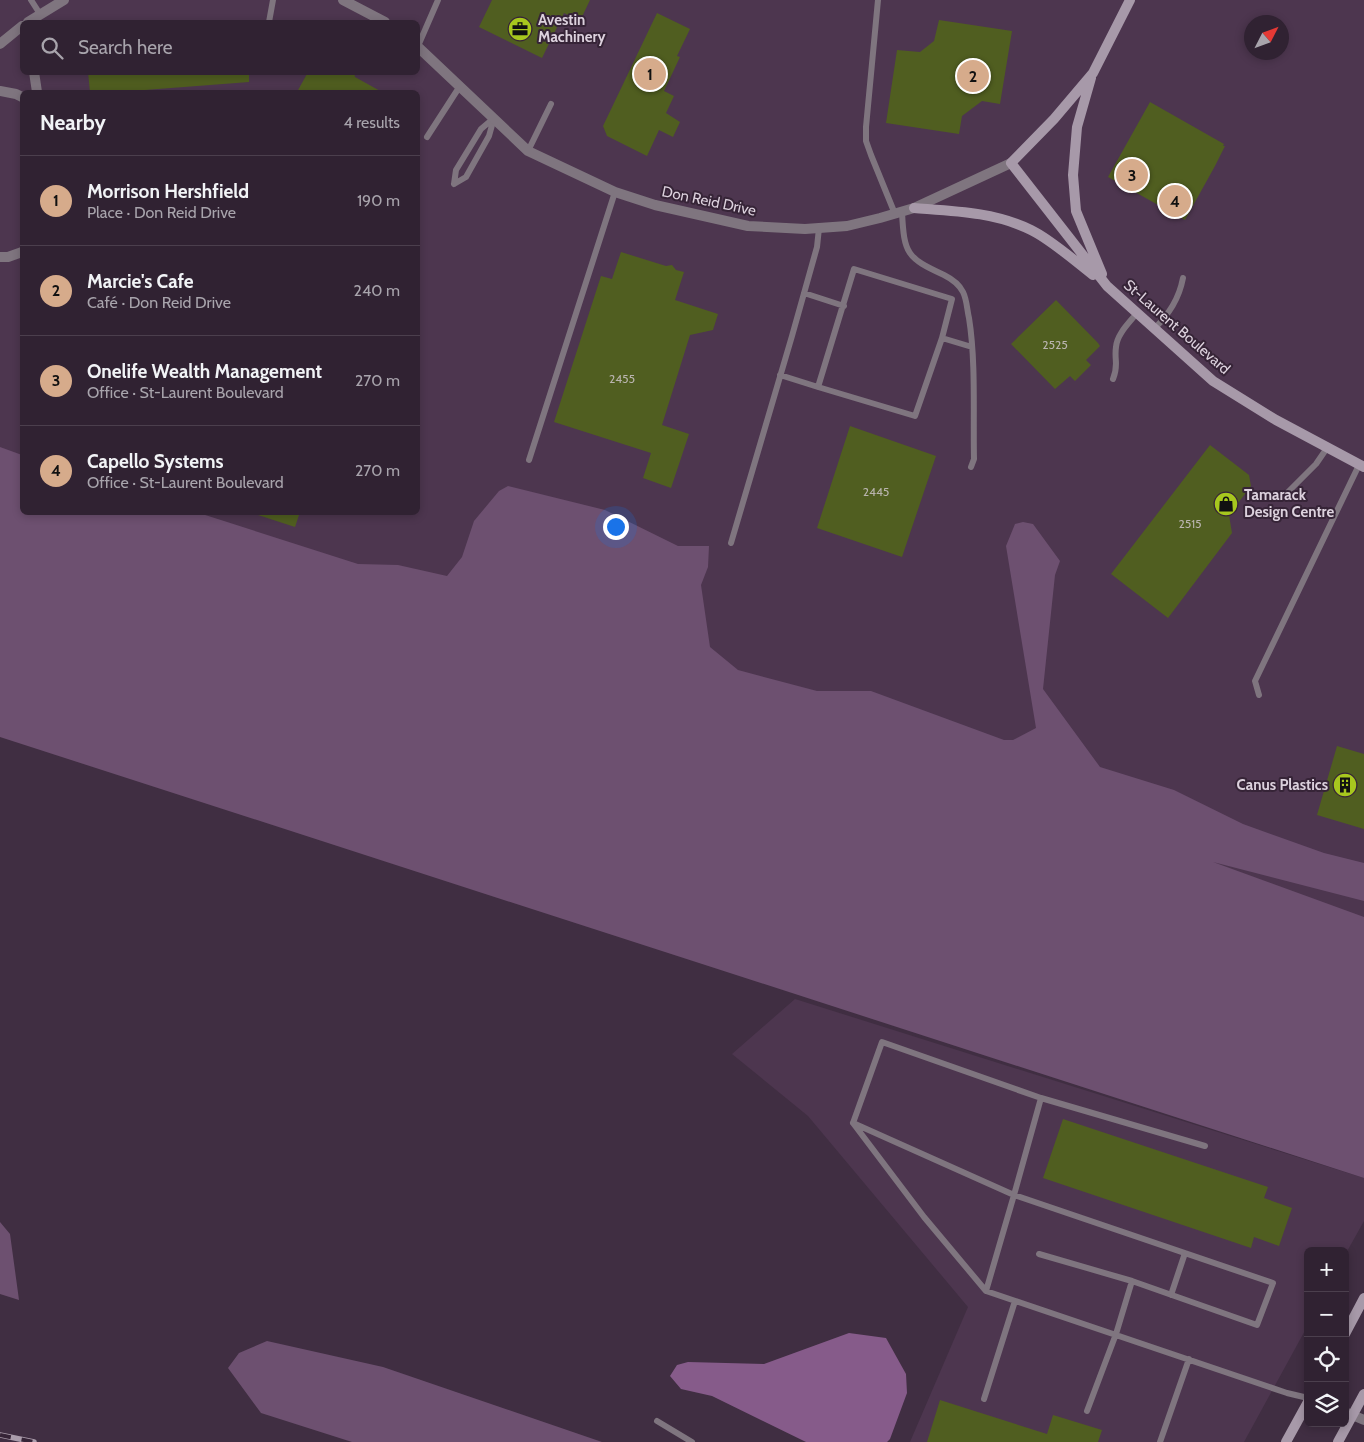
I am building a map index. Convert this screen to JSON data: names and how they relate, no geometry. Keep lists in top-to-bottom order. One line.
{"streets":{"street":["Don Reid Drive","St-Laurent Boulevard"]},"crossings":[["Don Reid Drive","St-Laurent Boulevard"]],"places":{"office":["Avestin Machinery"],"shop":["Tamarack Design Centre"],"building":["Canus Plastics"]},"house_numbers":["2525","2455","2445","2515"],"north":"top right","page":{"search":"Search here","pins":["1","2","3","4"],"heading":["Nearby","4 results"],"list":[{"mark":"1","name":"Morrison Hershfield","note":"Place · Don Reid Drive","value":"190 m"},{"mark":"2","name":"Marcie's Cafe","note":"Café · Don Reid Drive","value":"240 m"},{"mark":"3","name":"Onelife Wealth Management","note":"Office · St-Laurent Boulevard","value":"270 m"},{"mark":"4","name":"Capello Systems","note":"Office · St-Laurent Boulevard","value":"270 m"}],"map_buttons":["+","−"]}}
